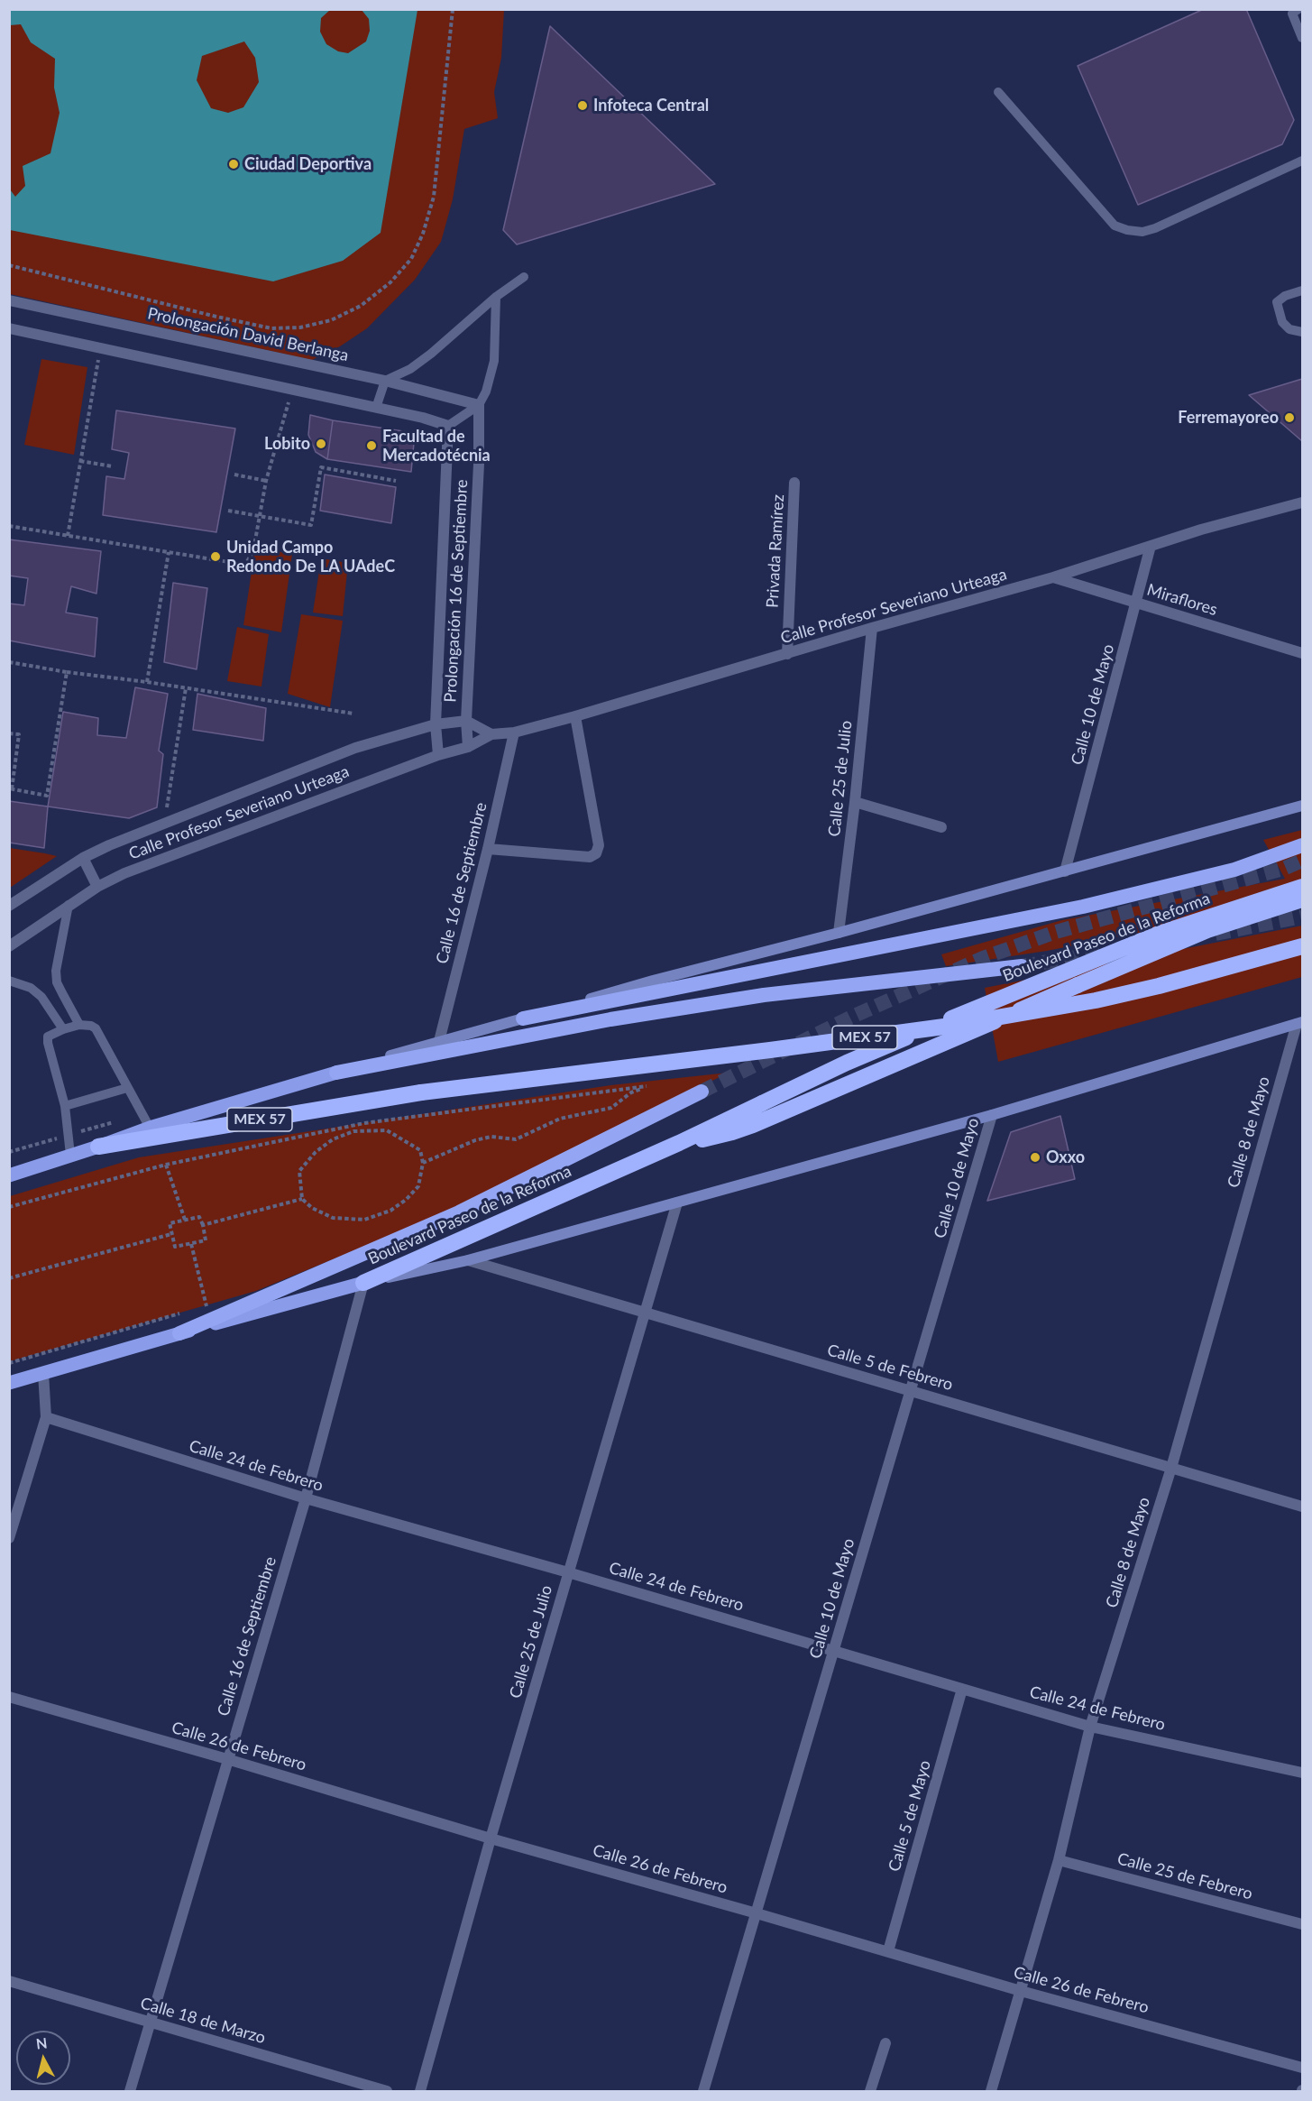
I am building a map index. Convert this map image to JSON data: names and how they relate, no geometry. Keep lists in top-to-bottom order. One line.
{"streets":{"highway":["Boulevard Paseo de la Reforma","MEX 57"],"street":["Prolongación David Berlanga","Privada Ramírez","Prolongación 16 de Septiembre","Miraflores","Calle Profesor Severiano Urteaga","Calle 10 de Mayo","Calle 25 de Julio","Calle 16 de Septiembre","Calle 8 de Mayo","Calle 5 de Febrero","Calle 24 de Febrero","Calle 26 de Febrero","Calle 5 de Mayo","Calle 25 de Febrero","Calle 18 de Marzo"]},"crossings":[["Prolongación David Berlanga","Prolongación 16 de Septiembre"],["Privada Ramírez","Calle Profesor Severiano Urteaga"],["Prolongación 16 de Septiembre","Calle Profesor Severiano Urteaga"],["Miraflores","Calle Profesor Severiano Urteaga"],["Miraflores","Calle 10 de Mayo"],["Calle Profesor Severiano Urteaga","Calle 10 de Mayo"],["Calle Profesor Severiano Urteaga","Calle 25 de Julio"],["Calle Profesor Severiano Urteaga","Calle 16 de Septiembre"],["Calle 10 de Mayo","Calle 5 de Febrero"],["Calle 10 de Mayo","Calle 24 de Febrero"],["Calle 10 de Mayo","Calle 26 de Febrero"],["Calle 25 de Julio","Calle 5 de Febrero"],["Calle 25 de Julio","Calle 24 de Febrero"],["Calle 25 de Julio","Calle 26 de Febrero"],["Calle 16 de Septiembre","Boulevard Paseo de la Reforma"],["Calle 16 de Septiembre","Calle 24 de Febrero"],["Calle 16 de Septiembre","Calle 26 de Febrero"],["Calle 16 de Septiembre","Calle 18 de Marzo"],["Calle 8 de Mayo","Calle 5 de Febrero"],["Calle 8 de Mayo","Calle 24 de Febrero"],["Calle 8 de Mayo","Calle 26 de Febrero"],["Calle 8 de Mayo","Calle 25 de Febrero"],["Calle 24 de Febrero","Calle 5 de Mayo"],["Calle 26 de Febrero","Calle 5 de Mayo"]],"places":["Infoteca Central","Ciudad Deportiva","Ferremayoreo","Lobito","Facultad de Mercadotécnia","Unidad Campo Redondo De LA UAdeC","Oxxo"],"north":"top"}
